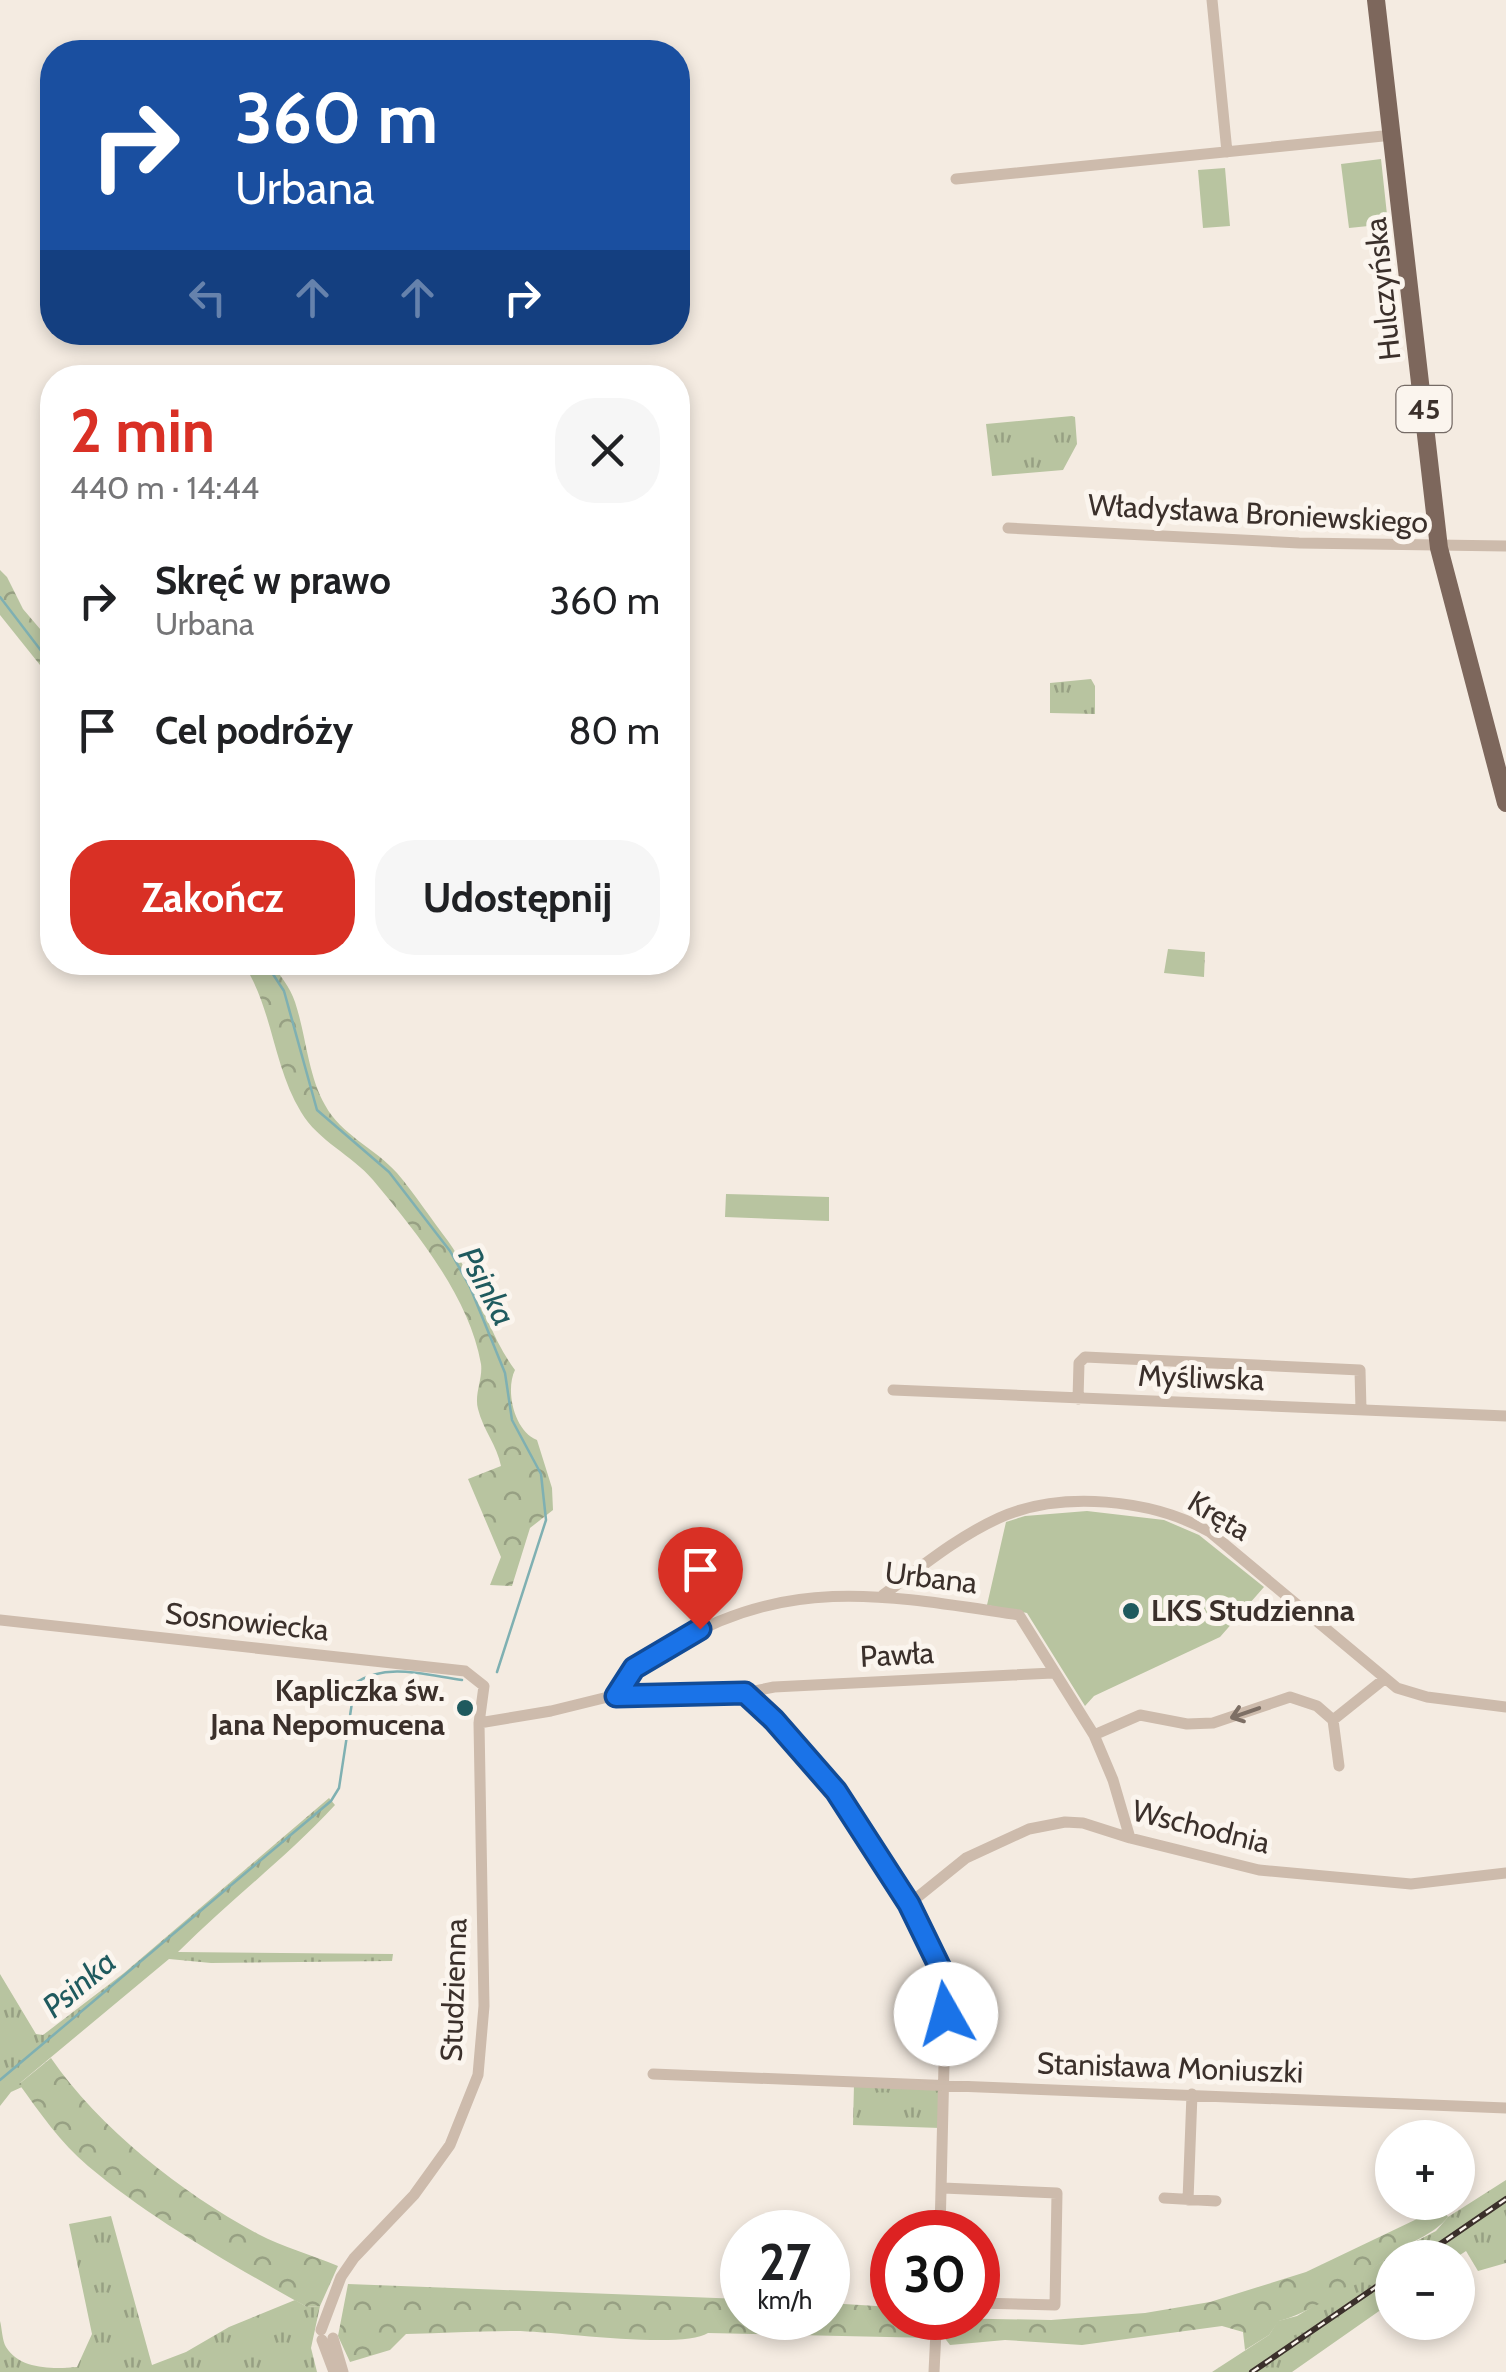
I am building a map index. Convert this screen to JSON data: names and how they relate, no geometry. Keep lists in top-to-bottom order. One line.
{"streets":{"main road":["Hulczyńska","45"],"street":["Władysława Broniewskiego","Myśliwska","Kręta","Urbana","Sosnowiecka","Pawła","Wschodnia","Studzienna","Stanisława Moniuszki"]},"crossings":[["Hulczyńska","Władysława Broniewskiego"],["Kręta","Urbana"],["Urbana","Pawła"],["Urbana","Wschodnia"],["Sosnowiecka","Studzienna"],["Pawła","Studzienna"]],"water":["Psinka"],"places":["LKS Studzienna","Kapliczka św. Jana Nepomucena"],"page":{"turn":["360 m","Urbana"],"heading":["2 min","440 m · 14:44"],"list":[{"name":"Skręć w prawo","note":"Urbana","value":"360 m"},{"name":"Cel podróży","value":"80 m"}],"buttons":["Zakończ","Udostępnij"],"map_buttons":["+","−"],"speed":"27 km/h","limit":"30"}}
